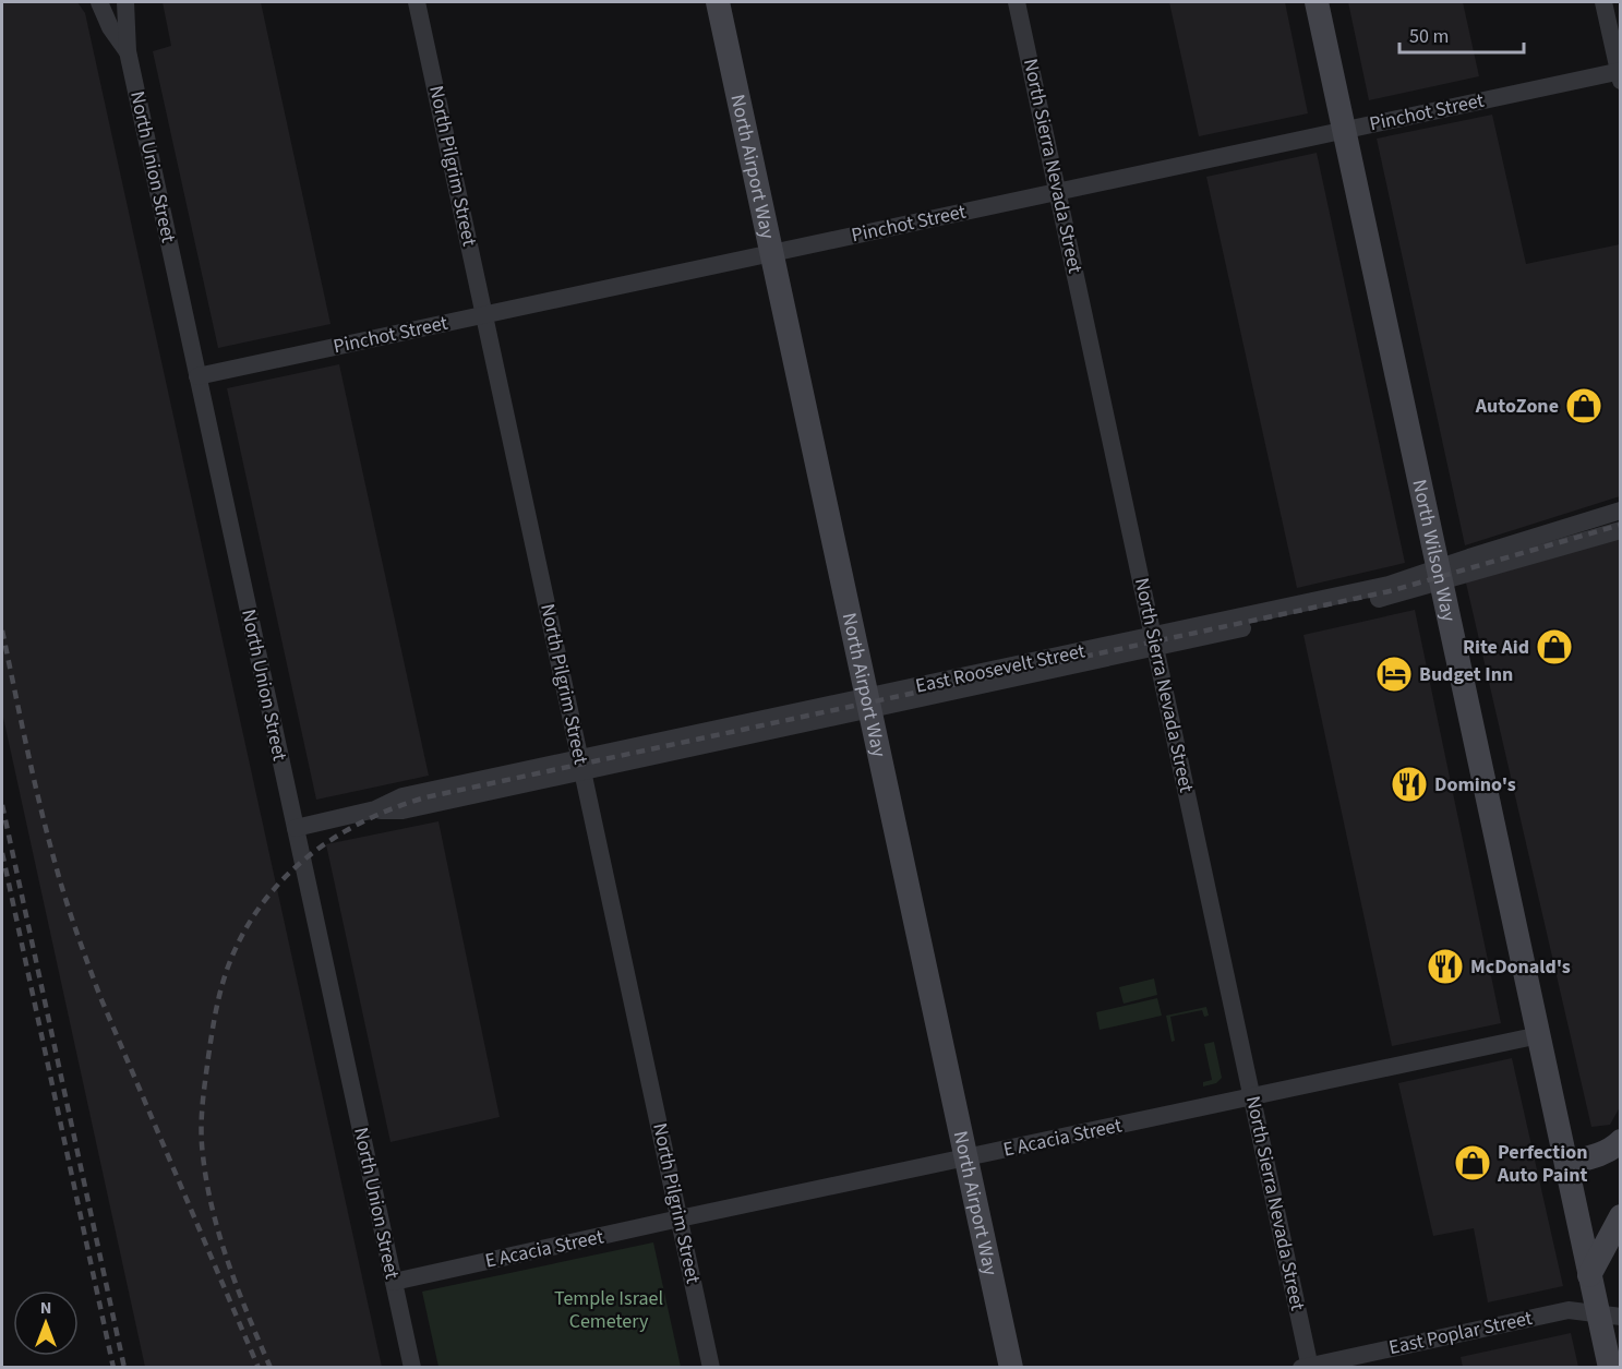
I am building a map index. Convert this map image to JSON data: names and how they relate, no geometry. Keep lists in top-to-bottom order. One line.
{"streets":{"main road":["North Airport Way","North Wilson Way"],"street":["Pinchot Street","North Pilgrim Street","North Sierra Nevada Street","North Union Street","East Roosevelt Street","E Acacia Street","East Poplar Street"]},"crossings":[["Pinchot Street","North Pilgrim Street"],["Pinchot Street","North Airport Way"],["Pinchot Street","North Sierra Nevada Street"],["Pinchot Street","North Union Street"],["Pinchot Street","North Wilson Way"],["North Pilgrim Street","East Roosevelt Street"],["North Pilgrim Street","E Acacia Street"],["North Airport Way","East Roosevelt Street"],["North Airport Way","E Acacia Street"],["North Sierra Nevada Street","East Roosevelt Street"],["North Sierra Nevada Street","E Acacia Street"],["North Sierra Nevada Street","East Poplar Street"],["North Union Street","East Roosevelt Street"],["North Union Street","E Acacia Street"],["North Wilson Way","East Roosevelt Street"],["North Wilson Way","E Acacia Street"],["North Wilson Way","East Poplar Street"]],"parks":["Temple Israel Cemetery"],"places":{"shop":["AutoZone","Rite Aid","Perfection Auto Paint"],"hotel":["Budget Inn"],"restaurant":["Domino's","McDonald's"]},"scale_bar":"50 m","north":"top"}
